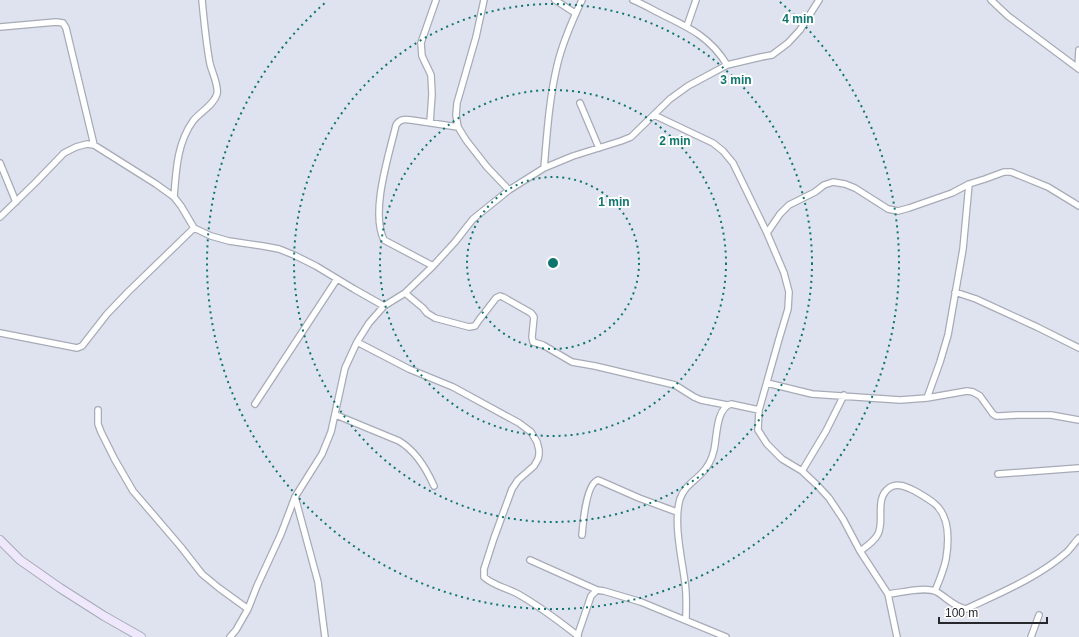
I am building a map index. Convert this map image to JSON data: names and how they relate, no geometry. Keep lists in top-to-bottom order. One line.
{"scale_bar":"100 m","rings":["4 min","3 min","2 min","1 min"]}
